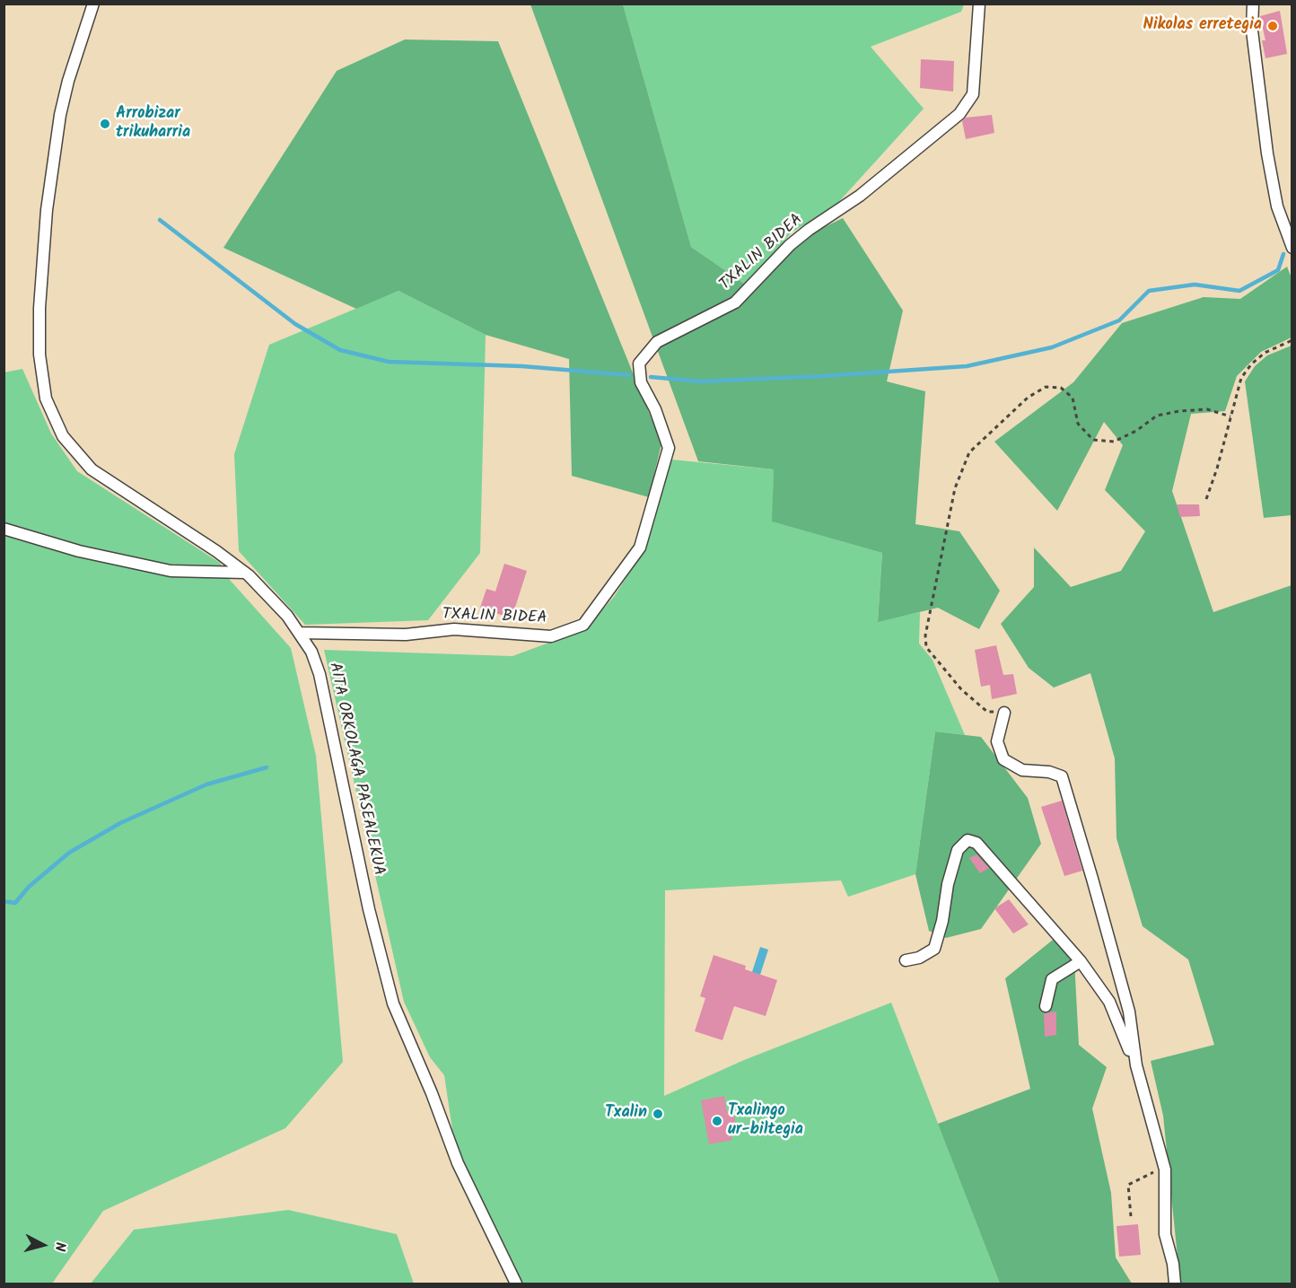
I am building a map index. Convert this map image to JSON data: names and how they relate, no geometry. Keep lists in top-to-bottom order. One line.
{"streets":{"street":["TXALIN BIDEA","AITA ORKOLAGA PASEALEKUA"]},"crossings":[["TXALIN BIDEA","AITA ORKOLAGA PASEALEKUA"]],"places":["Nikolas erretegia","Arrobizar trikuharria","Txalin","Txalingo ur-biltegia"],"north":"right"}
